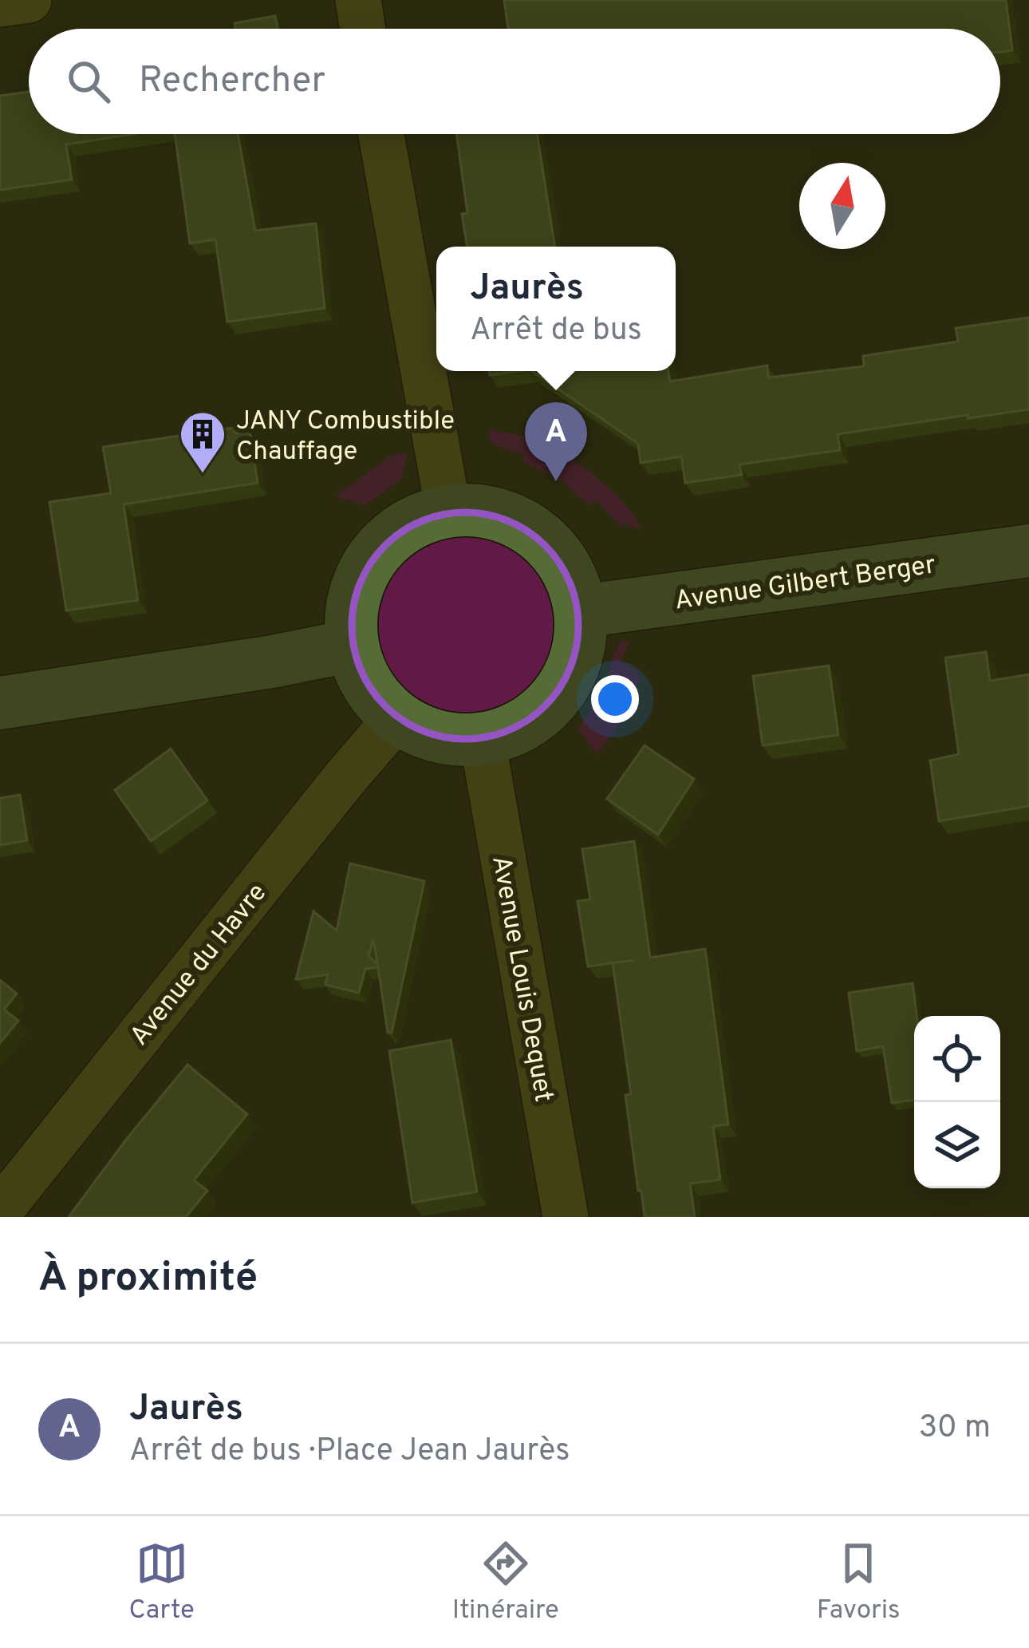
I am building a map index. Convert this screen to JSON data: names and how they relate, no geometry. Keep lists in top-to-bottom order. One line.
{"streets":{"street":["Avenue Gilbert Berger","Avenue du Havre","Avenue Louis Dequet"]},"crossings":[["Avenue Gilbert Berger","Avenue du Havre"],["Avenue Gilbert Berger","Avenue Louis Dequet"],["Avenue du Havre","Avenue Louis Dequet"]],"places":{"building":["JANY Combustible Chauffage"]},"north":"top","page":{"search":"Rechercher","popup":["Jaurès","Arrêt de bus"],"pins":"A","heading":"À proximité","list":[{"mark":"A","name":"Jaurès","note":"Arrêt de bus · Place Jean Jaurès","value":"30 m"}],"nav":["Carte","Itinéraire","Favoris"]}}
